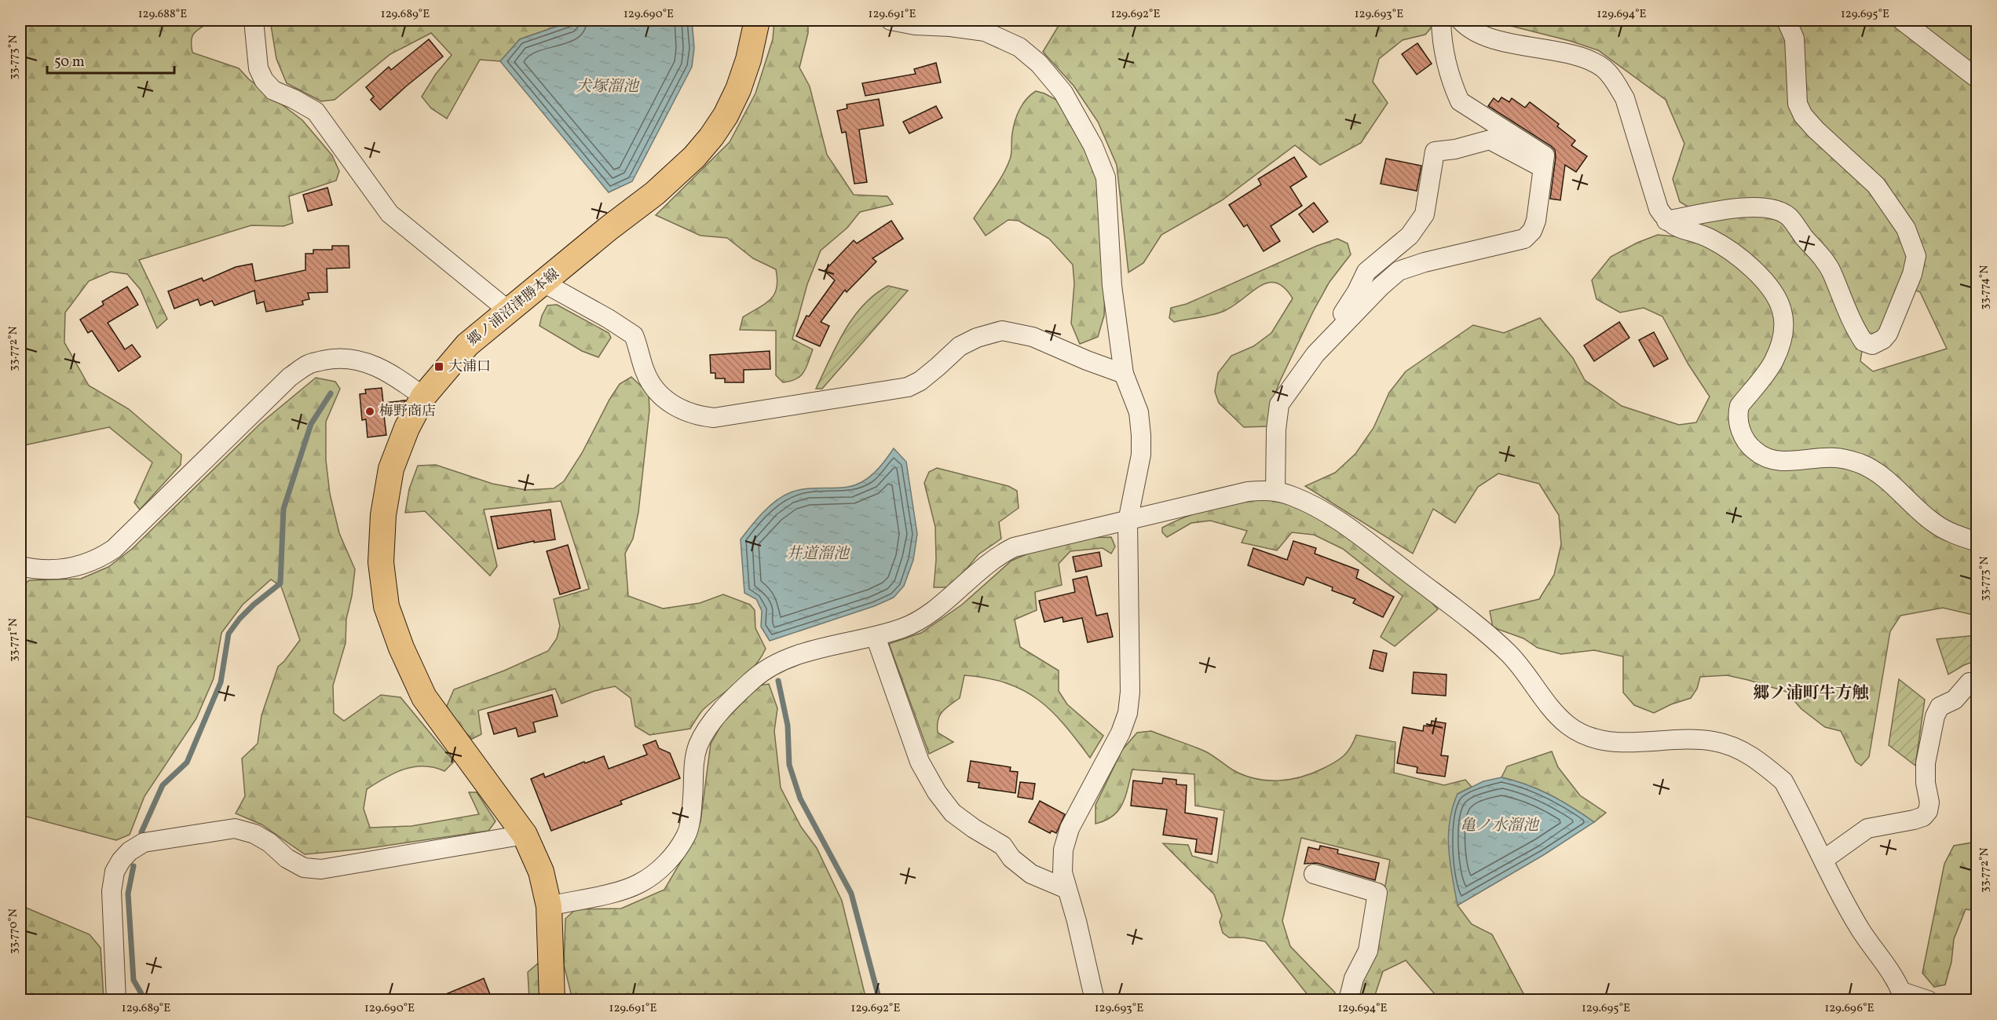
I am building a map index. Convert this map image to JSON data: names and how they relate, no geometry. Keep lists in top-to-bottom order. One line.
{"streets":{"main road":["郷ノ浦沼津勝本線"]},"districts":["郷ノ浦町牛方触"],"water":["犬塚溜池","井道溜池","亀ノ水溜池"],"places":{"transit":["大浦口"],"other":["梅野商店"]},"scale_bar":"50 m","coordinates":["129.688°E","129.689°E","129.690°E","129.691°E","129.692°E","129.693°E","129.694°E","129.695°E","33.773°N","33.774°N","33.772°N","33.771°N","33.770°N","129.696°E"]}
